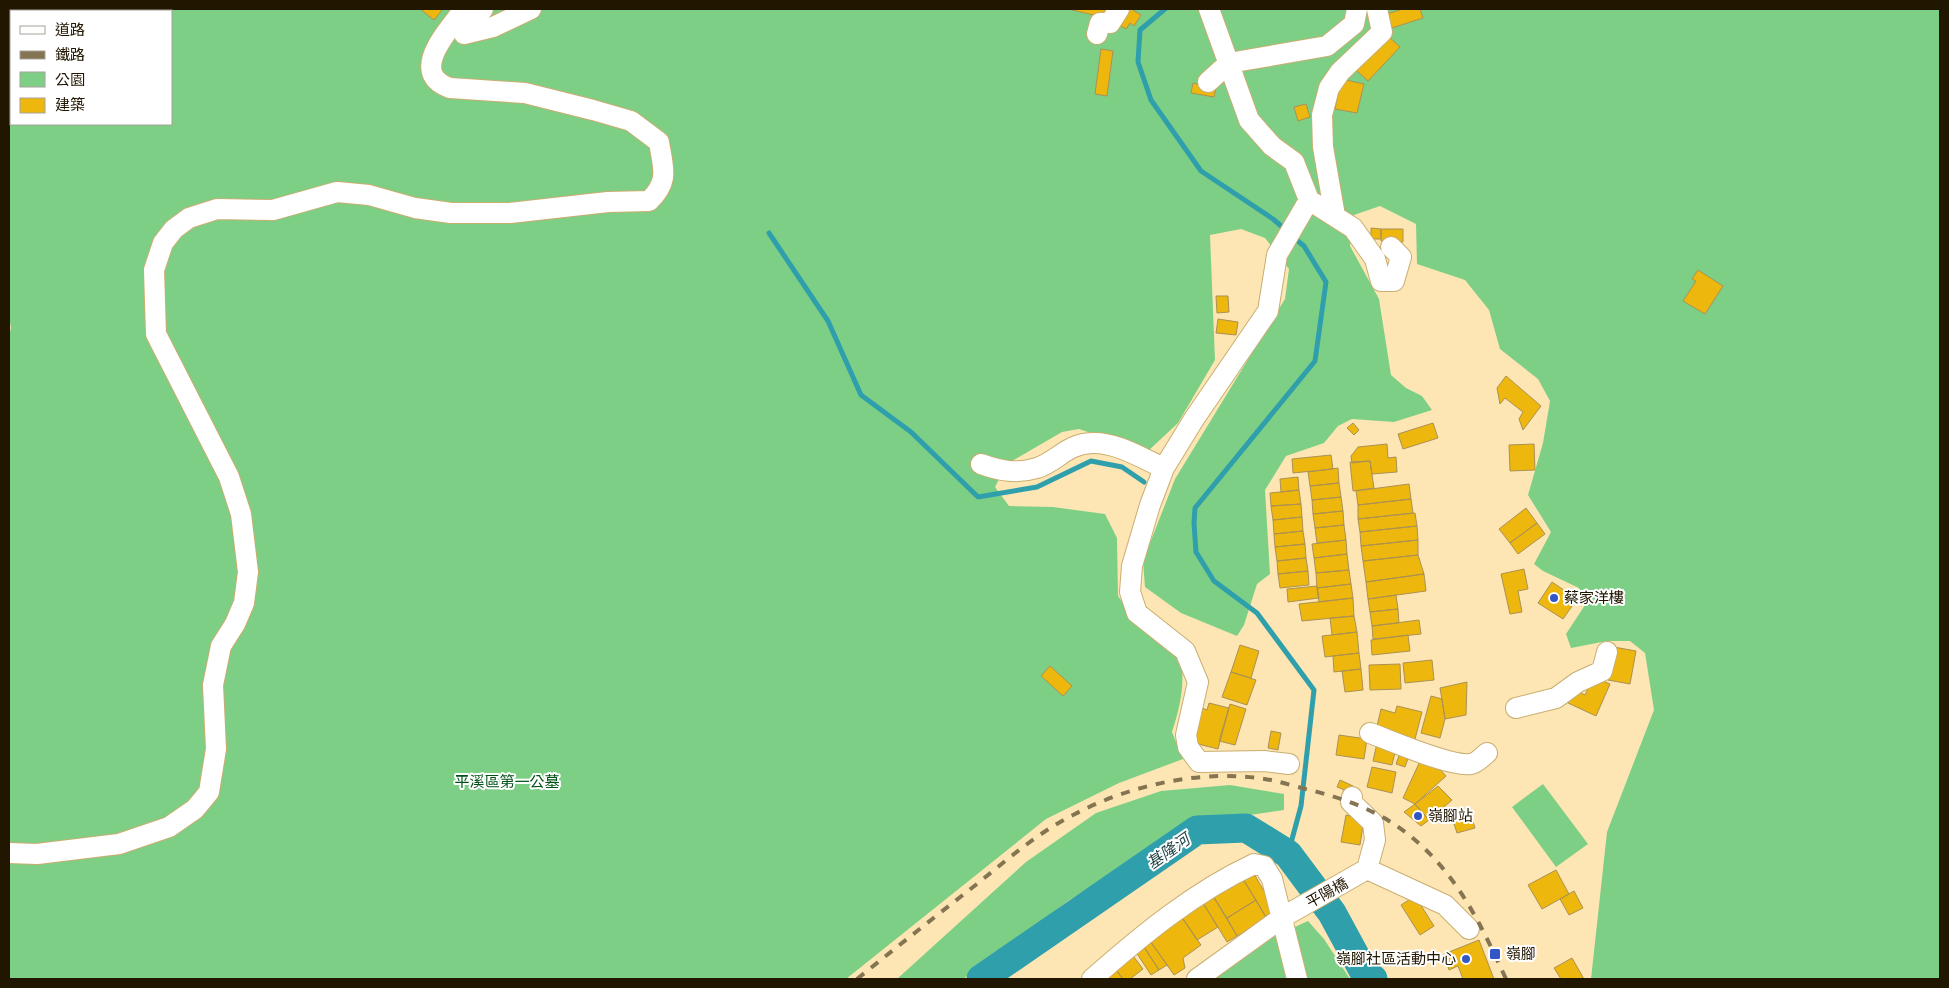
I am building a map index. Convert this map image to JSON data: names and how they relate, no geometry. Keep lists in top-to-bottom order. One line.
{"streets":{"street":["平陽橋"]},"water":["基隆河"],"parks":["平溪區第一公墓"],"places":{"other":["蔡家洋樓","嶺腳站","嶺腳社區活動中心"],"transit":["嶺腳"]},"legend":["道路","鐵路","公園","建築"]}
